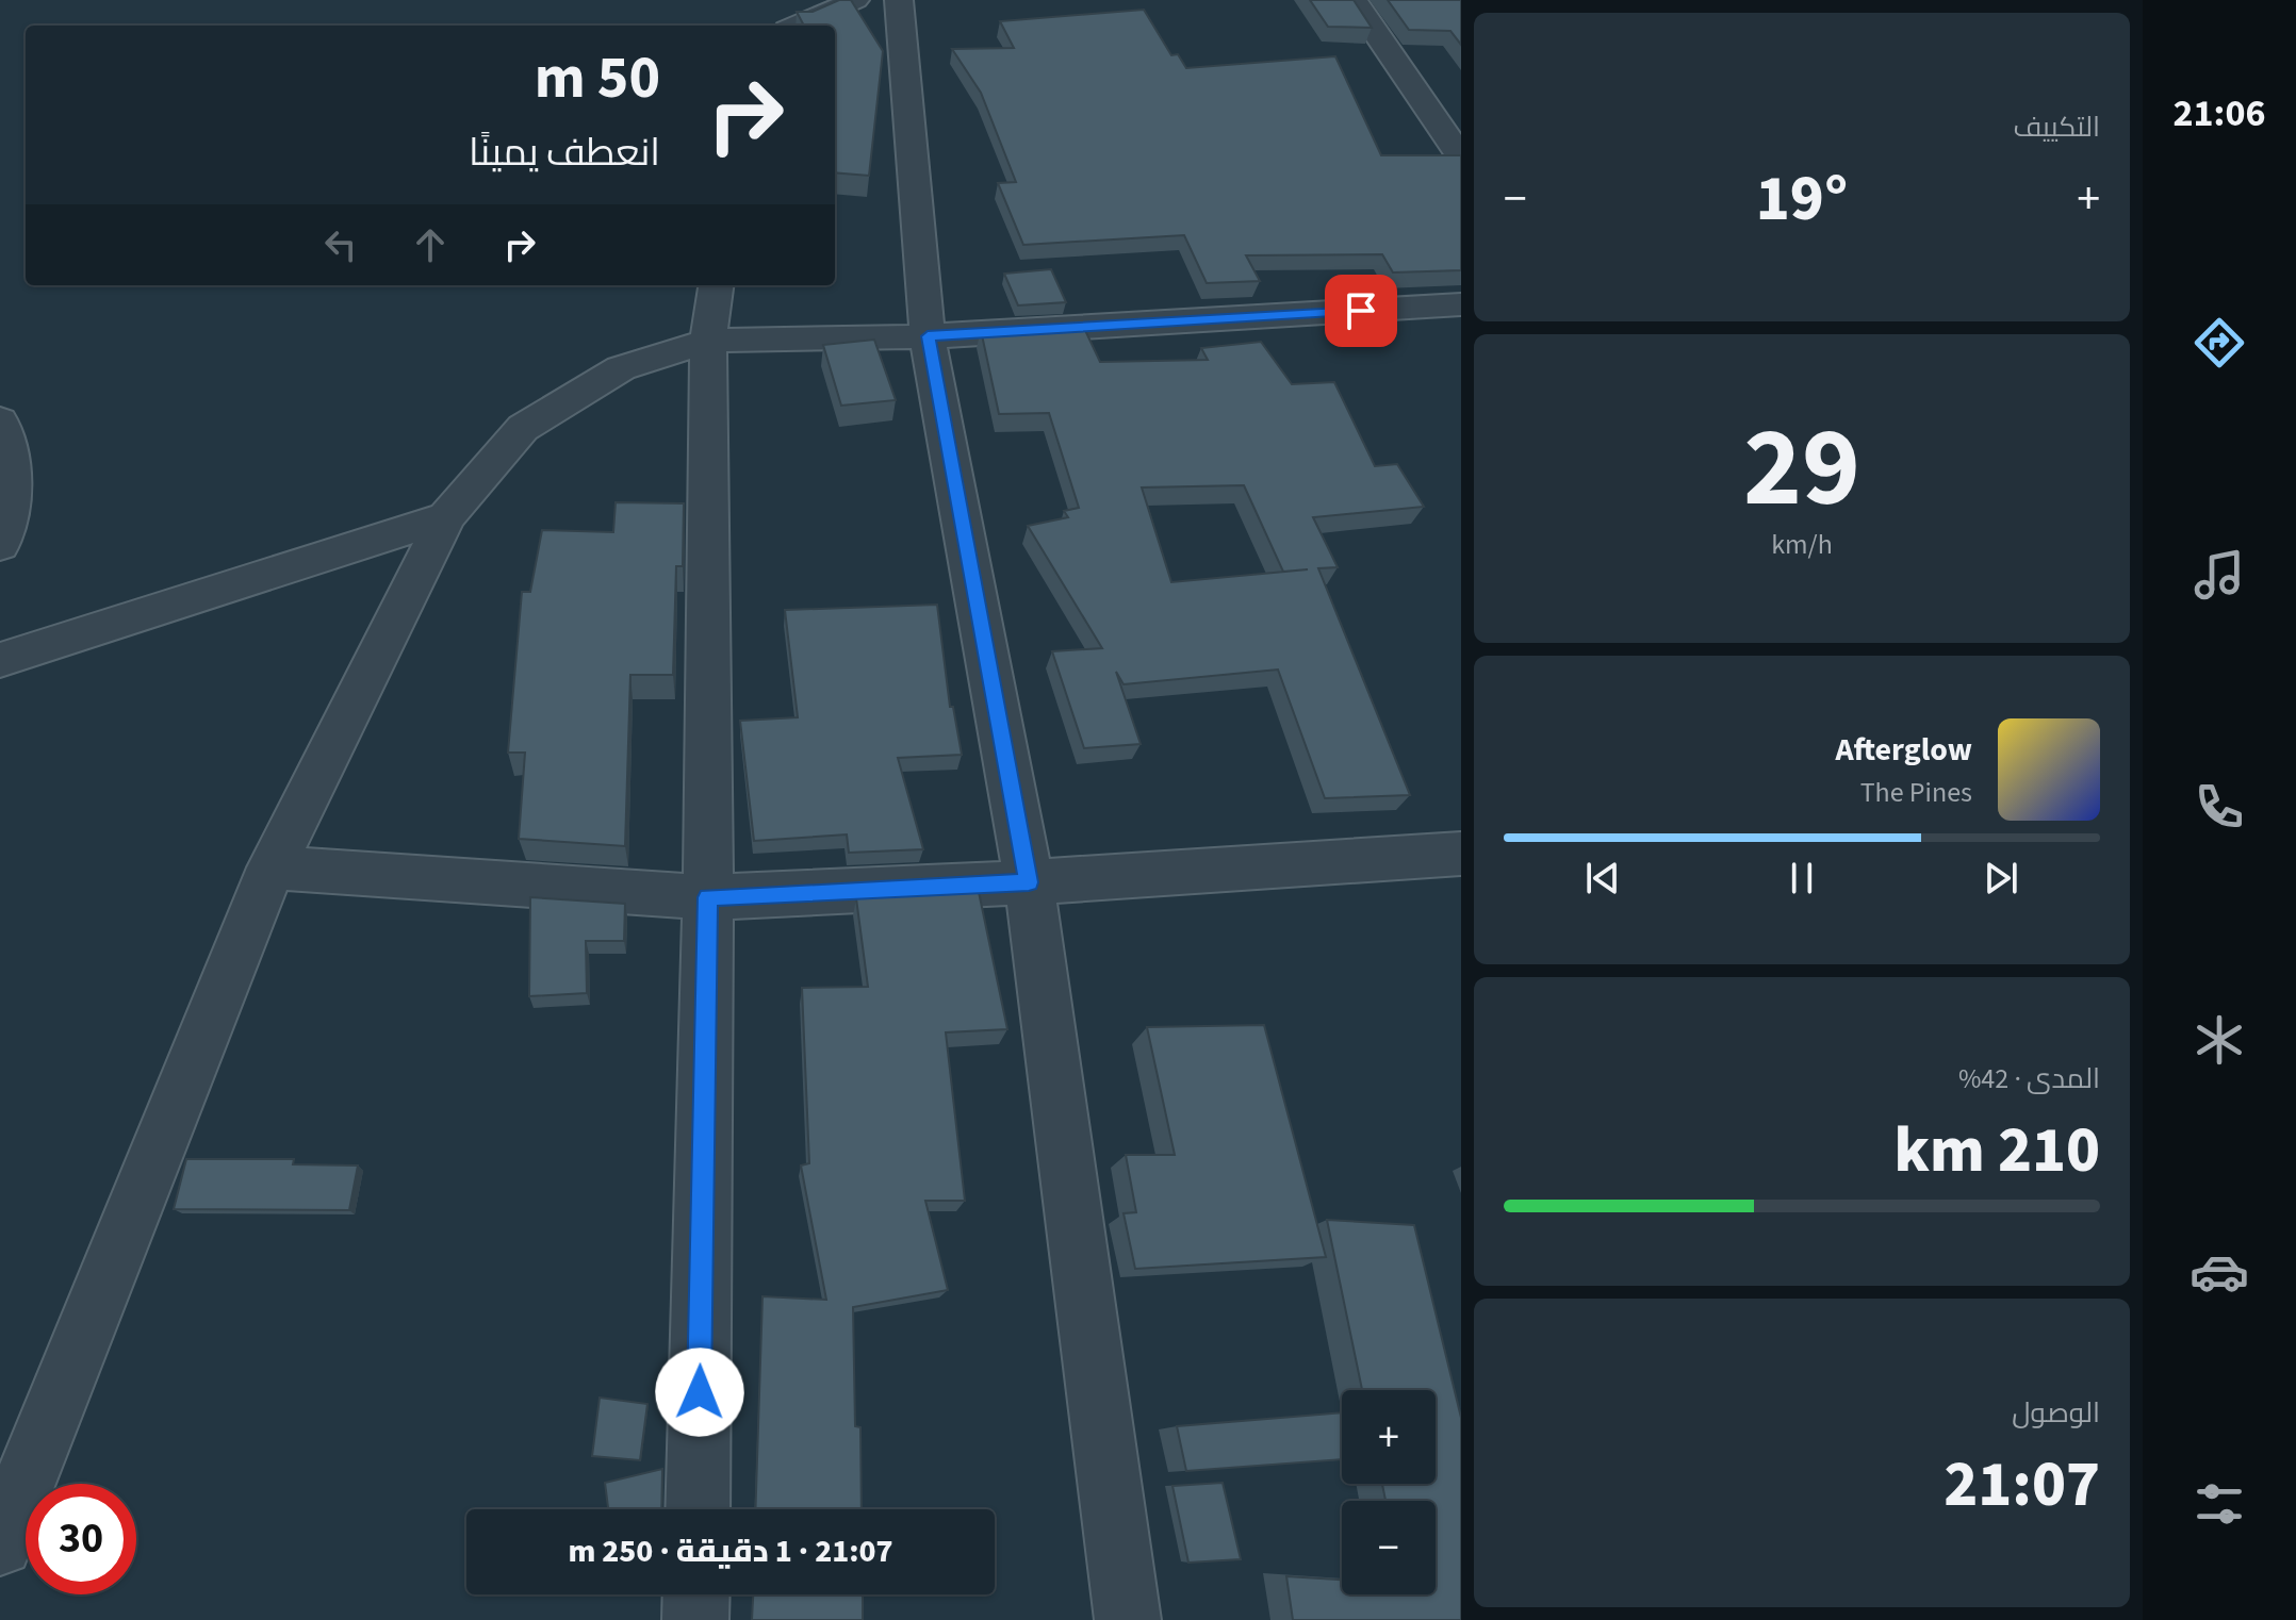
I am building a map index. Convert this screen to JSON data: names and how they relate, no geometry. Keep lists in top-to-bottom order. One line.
{"page":{"tabs":"21:06","tile":["التكييف",["29","km/h"],["المدى · 42%","210 km"],["الوصول","21:07"]],"turn":["50 m","انعطف يمينًا"],"heat":["−","19°","+"],"song":["Afterglow","The Pines"],"map_buttons":["+","−"],"limit":"30","trip":"21:07 · 1 دقيقة · 250 m"}}
